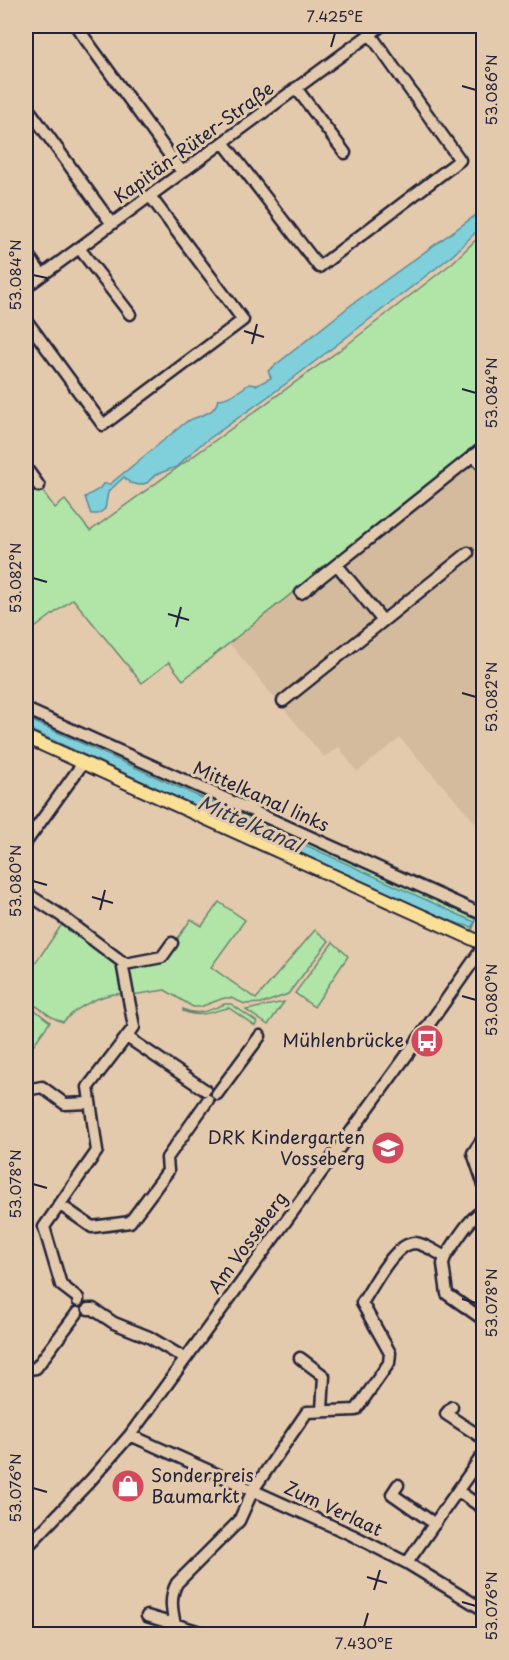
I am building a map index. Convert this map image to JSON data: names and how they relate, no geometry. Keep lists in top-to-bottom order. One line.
{"streets":{"street":["Kapitän-Rüter-Straße","Mittelkanal links","Am Vosseberg","Zum Verlaat"]},"crossings":[["Am Vosseberg","Zum Verlaat"]],"water":["Mittelkanal"],"places":{"bus stop":["Mühlenbrücke"],"school or university":["DRK Kindergarten Vosseberg"],"shop":["Sonderpreis Baumarkt"]},"coordinates":["7.425°E","53.086°N","53.084°N","53.082°N","53.080°N","53.078°N","53.076°N","7.430°E"]}
